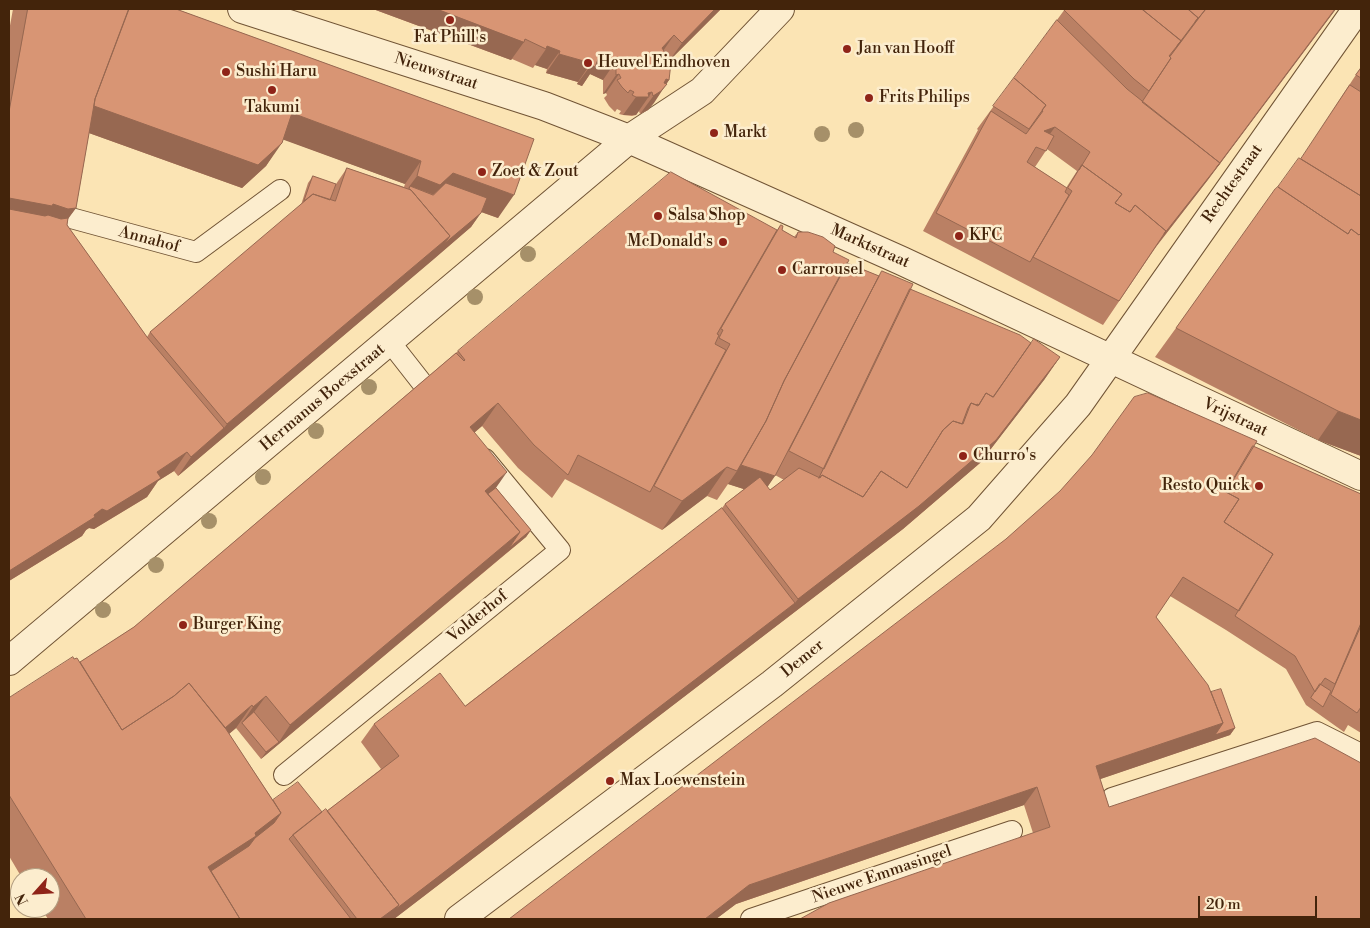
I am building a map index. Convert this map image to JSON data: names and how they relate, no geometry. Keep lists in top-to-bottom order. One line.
{"streets":{"street":["Nieuwstraat","Rechtestraat","Marktstraat","Hermanus Boexstraat","Vrijstraat","Demer"],"lane":["Annahof","Volderhof","Nieuwe Emmasingel"]},"crossings":[["Nieuwstraat","Marktstraat"],["Nieuwstraat","Hermanus Boexstraat"],["Rechtestraat","Marktstraat"],["Rechtestraat","Vrijstraat"],["Rechtestraat","Demer"],["Marktstraat","Hermanus Boexstraat"],["Marktstraat","Vrijstraat"],["Marktstraat","Demer"],["Vrijstraat","Demer"]],"places":["Fat Phill's","Jan van Hooff","Heuvel Eindhoven","Sushi Haru","Takumi","Frits Philips","Markt","Zoet & Zout","Salsa Shop","KFC","McDonald's","Carrousel","Churro's","Resto Quick","Burger King","Max Loewenstein"],"scale_bar":"20 m","north":"bottom left"}
